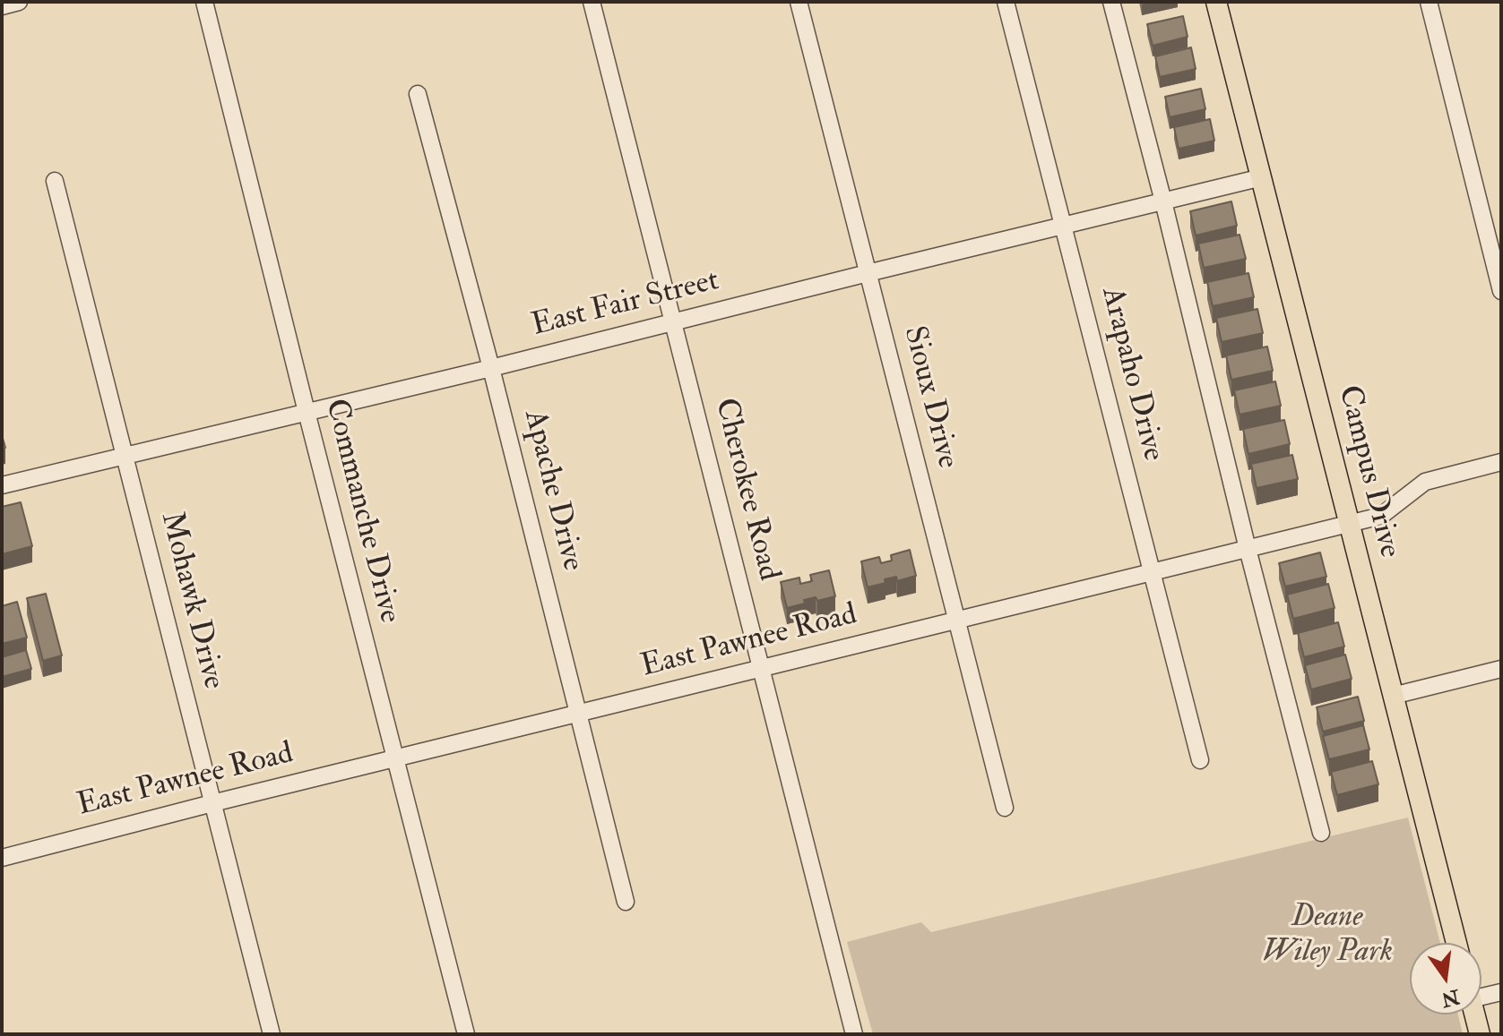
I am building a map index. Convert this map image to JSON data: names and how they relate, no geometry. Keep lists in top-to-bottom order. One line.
{"streets":{"main road":["Campus Drive"],"street":["East Fair Street","Arapaho Drive","Sioux Drive","Cherokee Road","Apache Drive","Commanche Drive","Mohawk Drive","East Pawnee Road"]},"crossings":[["East Fair Street","Arapaho Drive"],["East Fair Street","Sioux Drive"],["East Fair Street","Campus Drive"],["East Fair Street","Cherokee Road"],["East Fair Street","Apache Drive"],["East Fair Street","Commanche Drive"],["East Fair Street","Mohawk Drive"],["Arapaho Drive","East Pawnee Road"],["Sioux Drive","East Pawnee Road"],["Campus Drive","East Pawnee Road"],["Cherokee Road","East Pawnee Road"],["Apache Drive","East Pawnee Road"],["Commanche Drive","East Pawnee Road"],["Mohawk Drive","East Pawnee Road"]],"parks":["Deane Wiley Park"],"north":"bottom"}
